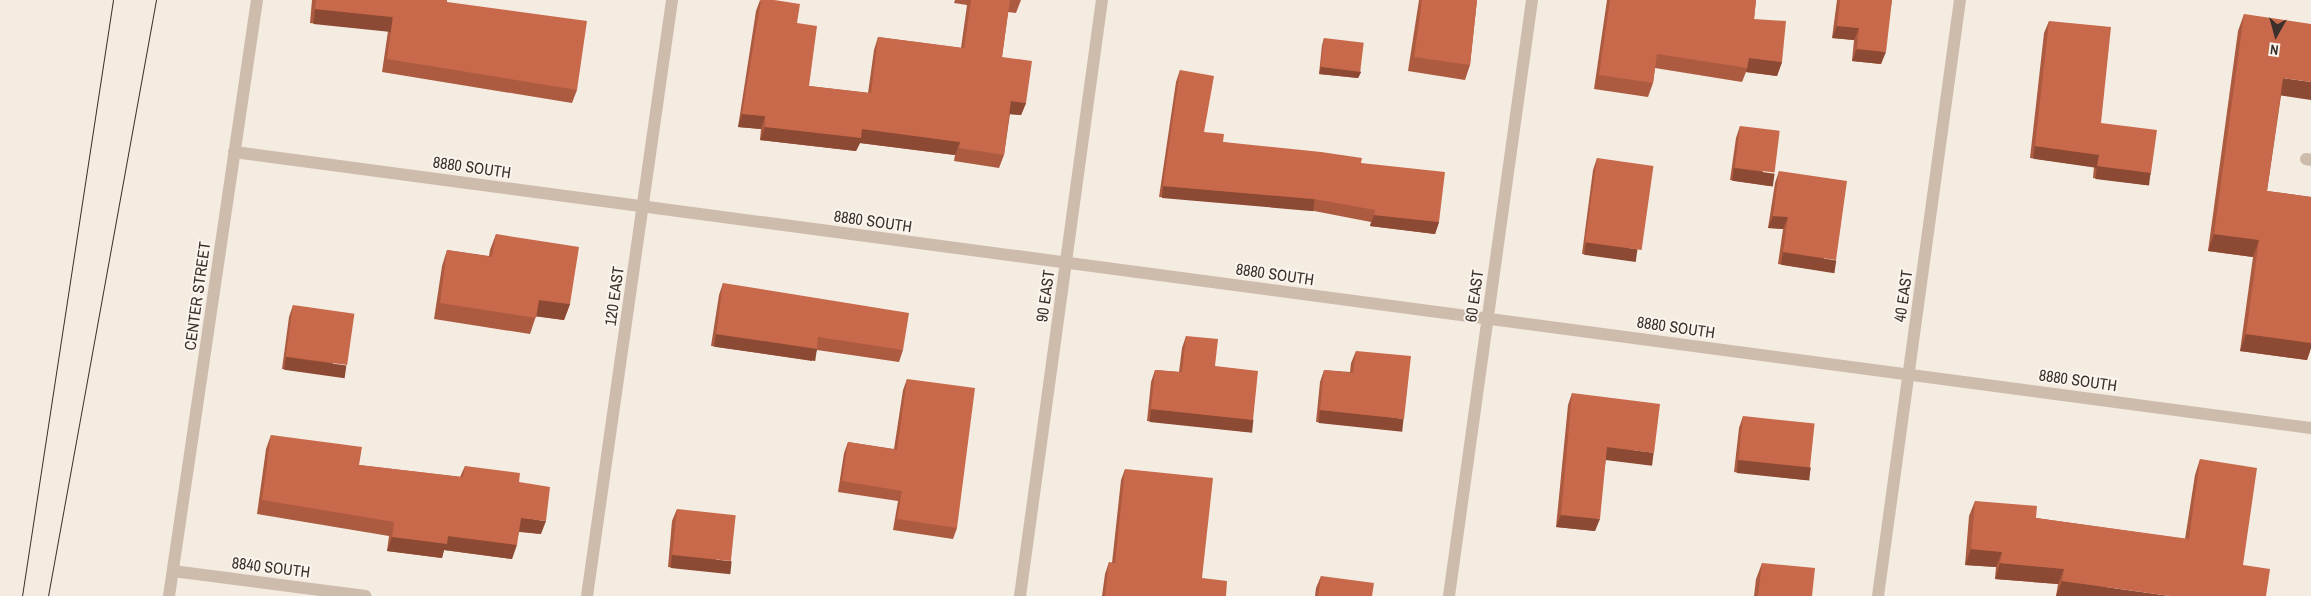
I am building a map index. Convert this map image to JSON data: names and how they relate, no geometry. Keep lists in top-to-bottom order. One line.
{"streets":{"street":["8880 SOUTH","CENTER STREET","120 EAST","90 EAST","60 EAST","40 EAST","8840 SOUTH"]},"crossings":[["8880 SOUTH","CENTER STREET"],["8880 SOUTH","120 EAST"],["8880 SOUTH","90 EAST"],["8880 SOUTH","60 EAST"],["8880 SOUTH","40 EAST"],["CENTER STREET","8840 SOUTH"]],"north":"bottom"}
